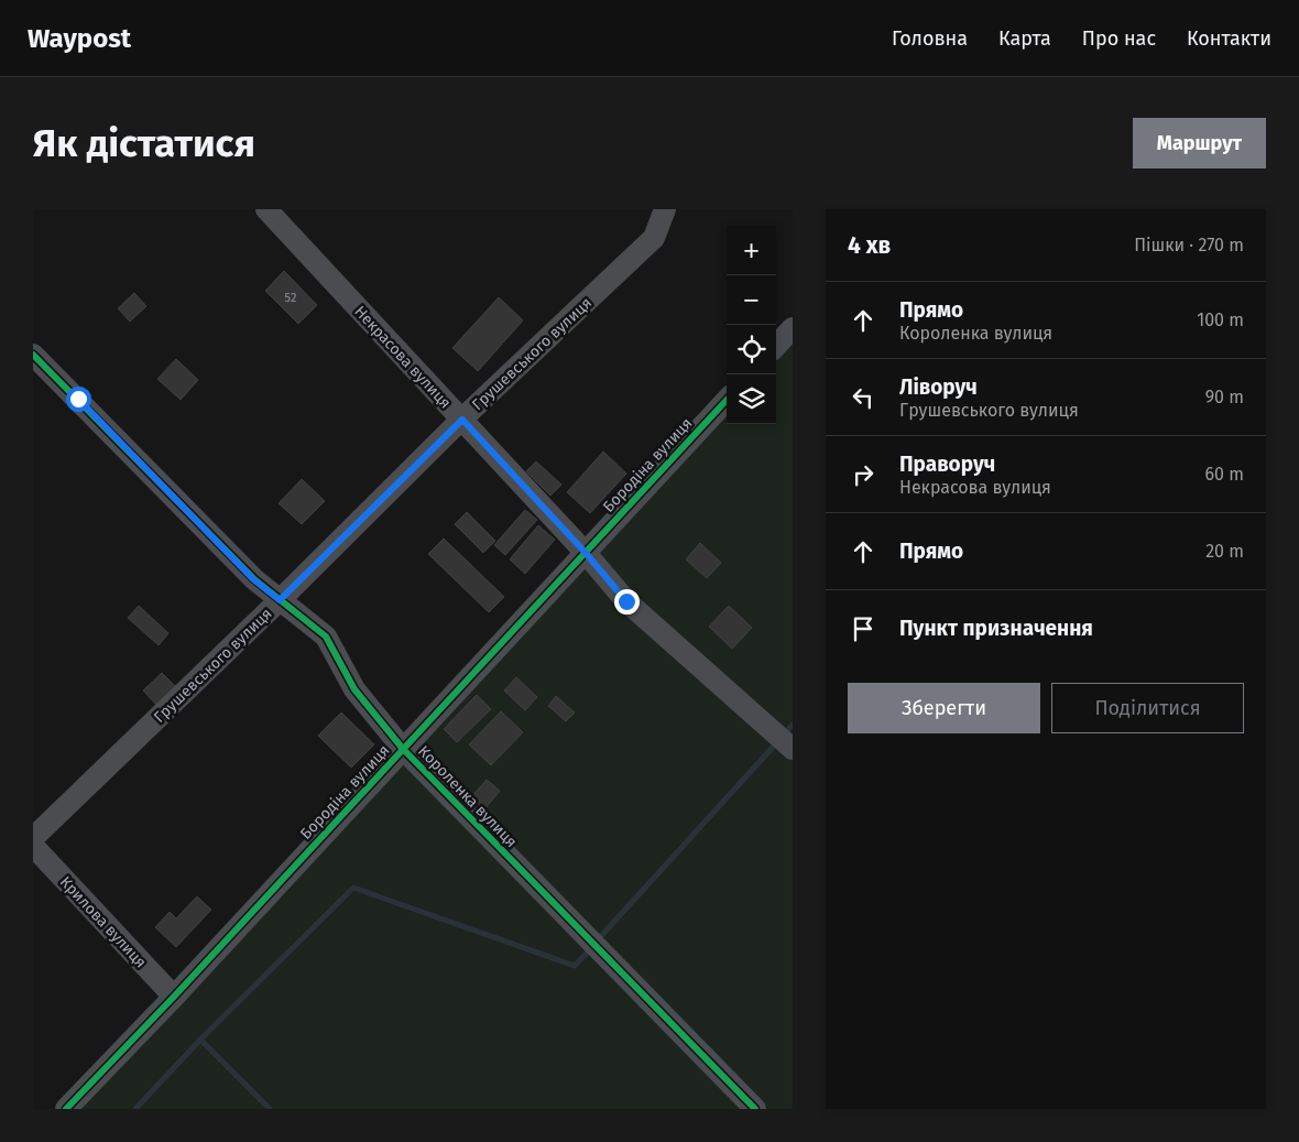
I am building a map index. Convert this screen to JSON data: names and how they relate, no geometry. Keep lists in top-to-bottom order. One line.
{"streets":{"street":["Грушевського вулиця","Некрасова вулиця","Бородіна вулиця","Короленка вулиця","Крилова вулиця"]},"crossings":[["Грушевського вулиця","Некрасова вулиця"],["Грушевського вулиця","Короленка вулиця"],["Некрасова вулиця","Бородіна вулиця"],["Бородіна вулиця","Короленка вулиця"],["Бородіна вулиця","Крилова вулиця"]],"house_numbers":["52"],"page":{"header":"Waypost","nav":["Головна","Карта","Про нас","Контакти"],"buttons":["Маршрут",["Зберегти","Поділитися"]],"title":"Як дістатися","heading":["4 хв","Пішки · 270 m"],"map_buttons":["+","−"],"list":[["Прямо","Короленка вулиця","100 m"],["Ліворуч","Грушевського вулиця","90 m"],["Праворуч","Некрасова вулиця","60 m"],["Прямо","20 m"],"Пункт призначення"]}}
